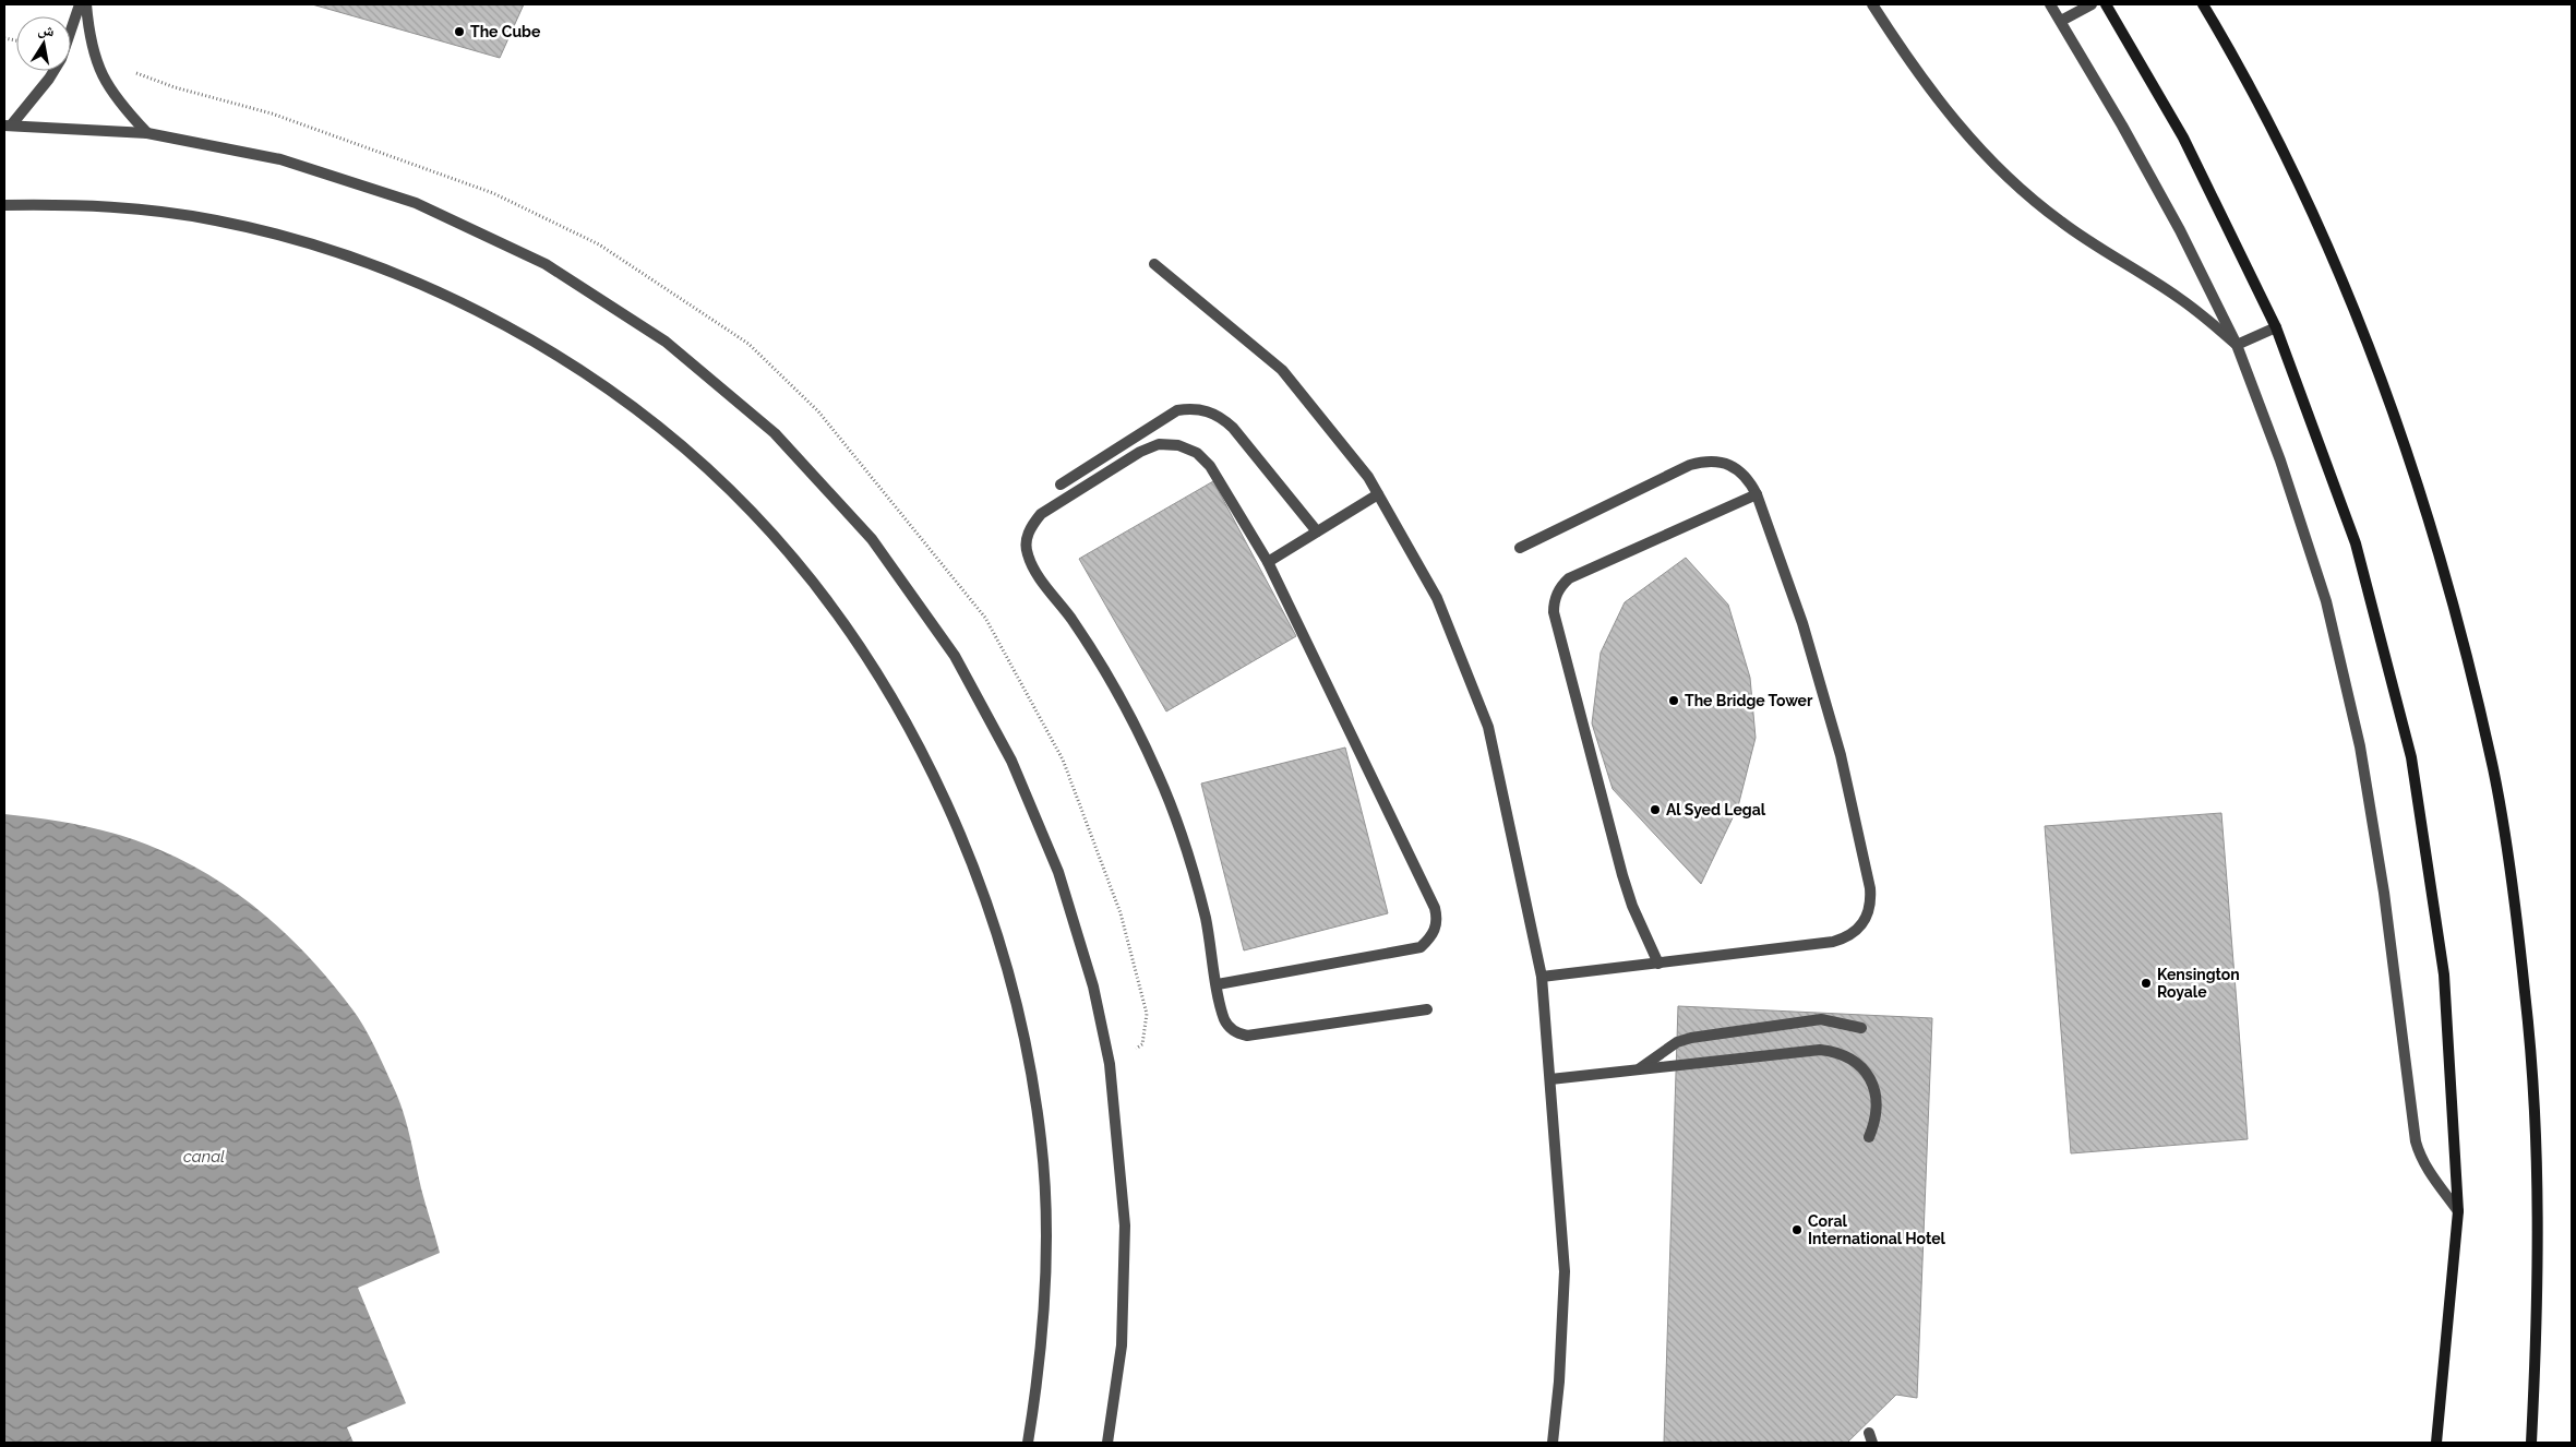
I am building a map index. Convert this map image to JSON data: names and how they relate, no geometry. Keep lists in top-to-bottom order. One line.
{"water":["canal"],"places":["The Cube","The Bridge Tower","Al Syed Legal","Kensington Royale","Coral International Hotel"],"north":"top"}
